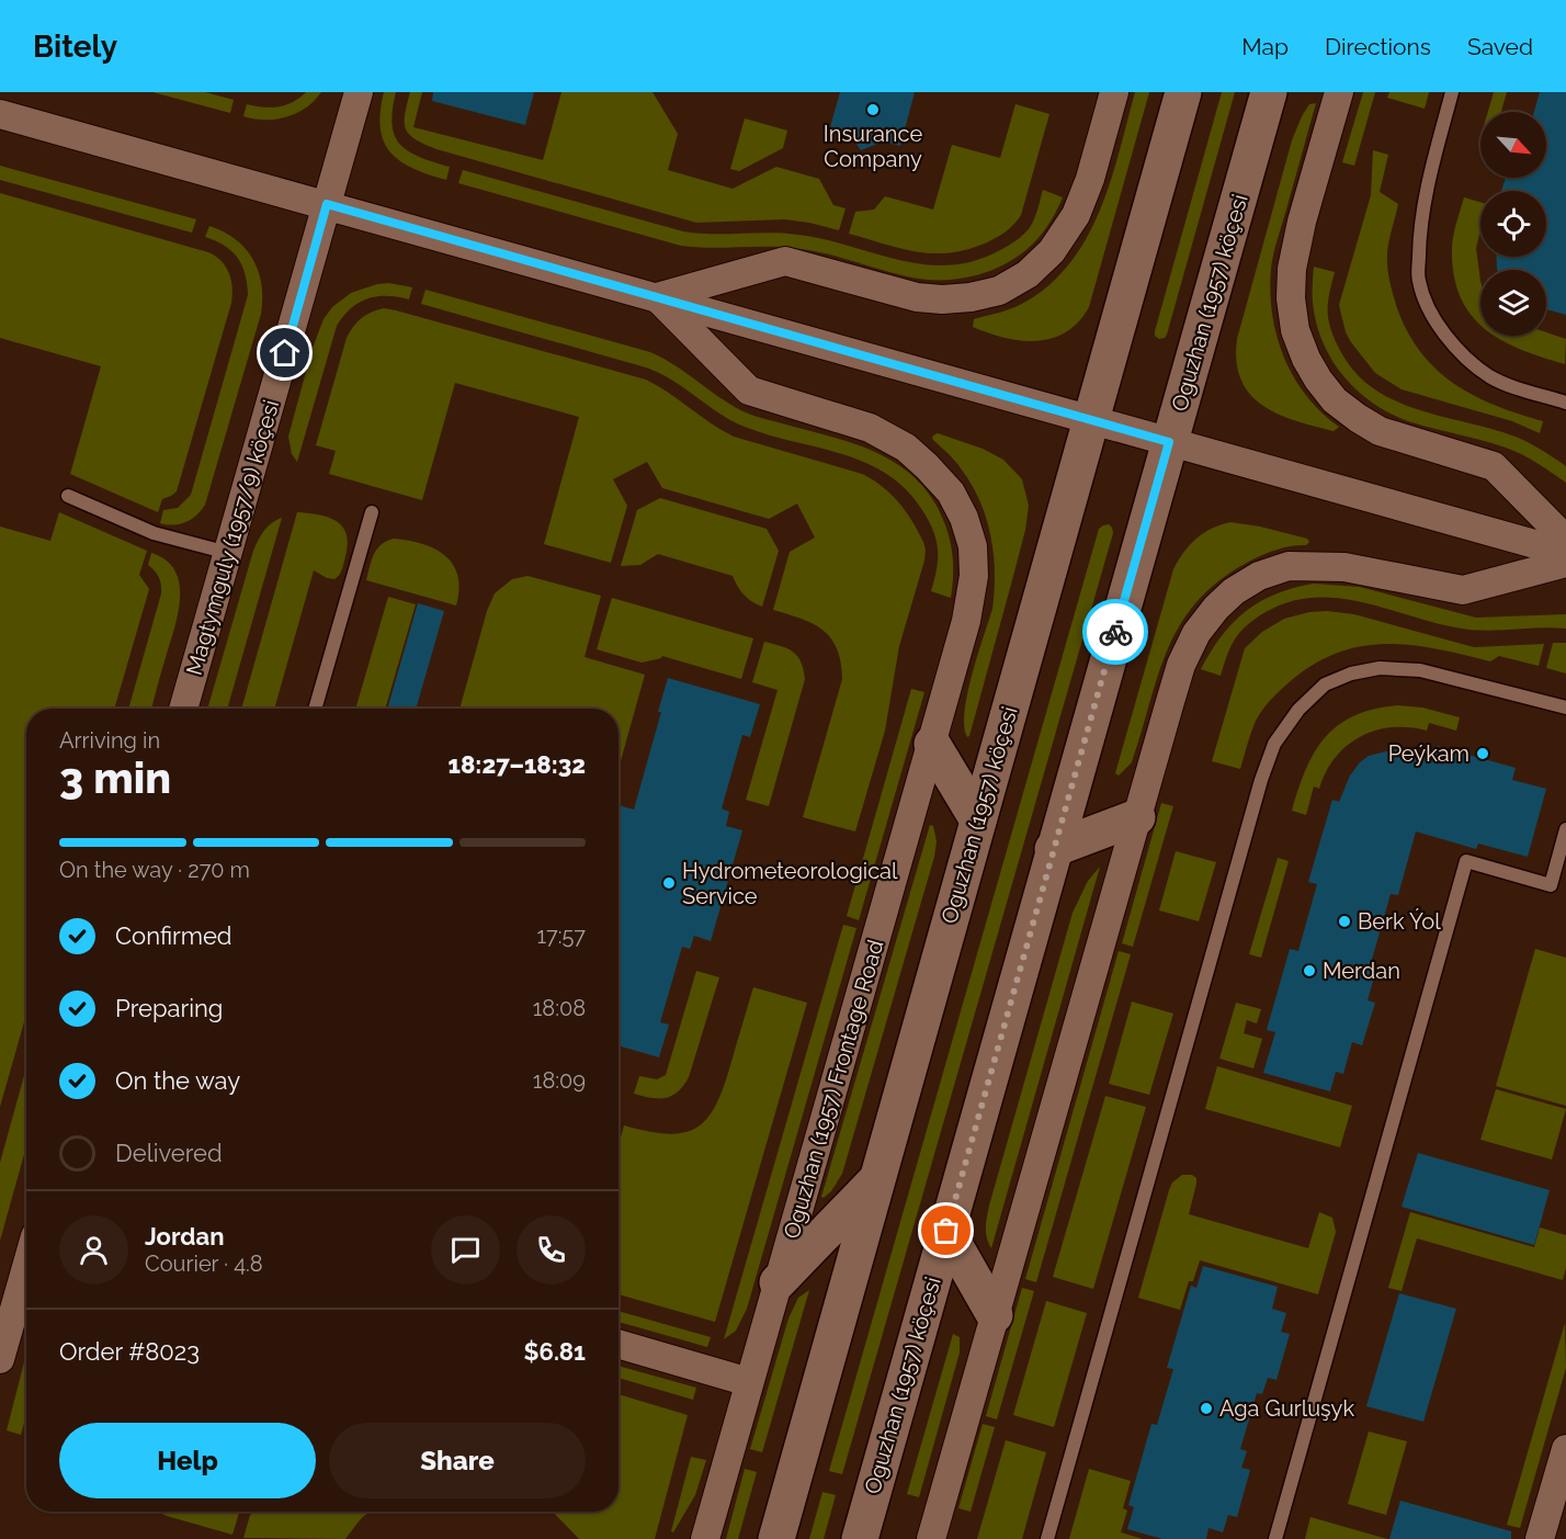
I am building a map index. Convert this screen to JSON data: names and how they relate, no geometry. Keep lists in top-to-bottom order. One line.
{"streets":{"main road":["Oguzhan (1957) köçesi"],"street":["Magtymguly (1957/9) köçesi","Oguzhan (1957) Frontage Road"]},"places":["Insurance Company","Peýkam","Hydrometeorological Service","Berk Ýol","Merdan","Aga Gurluşyk"],"north":"bottom right","page":{"header":"Bitely","nav":["Map","Directions","Saved"],"heading":["3 min","Arriving in","18:27–18:32"],"panel":["Jordan","Courier · 4.8","Order #8023","$6.81"],"bar":"On the way · 270 m","list":[["Confirmed","17:57"],["Preparing","18:08"],["On the way","18:09"],"Delivered"],"buttons":["Help","Share"]}}
